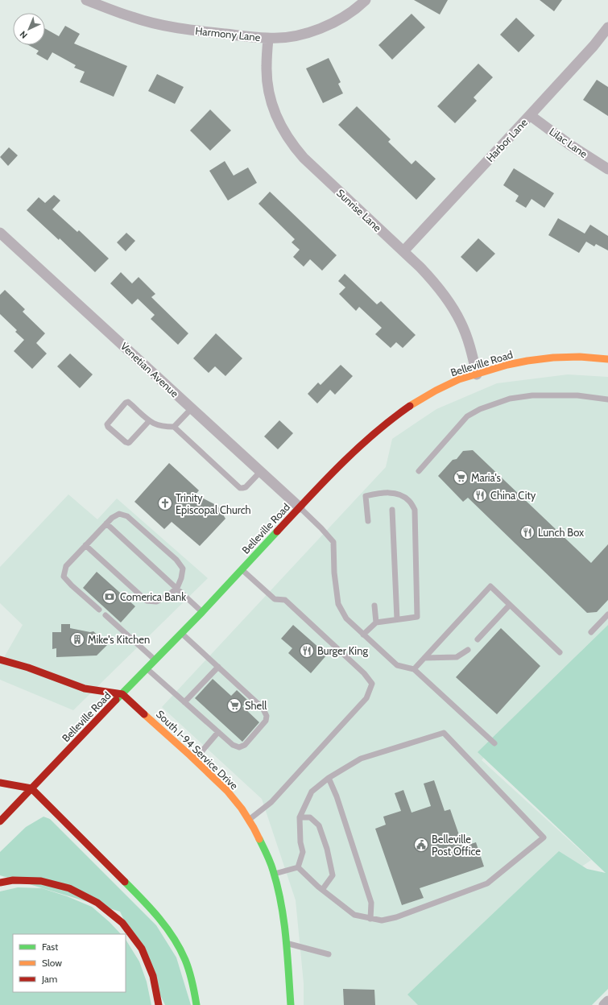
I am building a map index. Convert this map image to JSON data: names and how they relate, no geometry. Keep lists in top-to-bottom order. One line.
{"streets":{"main road":["Belleville Road","South I-94 Service Drive"],"street":["Harmony Lane","Harbor Lane","Lilac Lane","Sunrise Lane","Venetian Avenue"]},"crossings":[["Harmony Lane","Sunrise Lane"],["Harbor Lane","Lilac Lane"],["Harbor Lane","Sunrise Lane"],["Sunrise Lane","Belleville Road"],["Belleville Road","Venetian Avenue"],["Belleville Road","South I-94 Service Drive"]],"places":{"supermarket":["Maria's","Shell"],"restaurant":["China City","Lunch Box","Burger King"],"church":["Trinity Episcopal Church"],"bank":["Comerica Bank"],"building":["Mike's Kitchen"],"public building":["Belleville Post Office"]},"legend":["Fast","Slow","Jam"],"north":"bottom left"}
